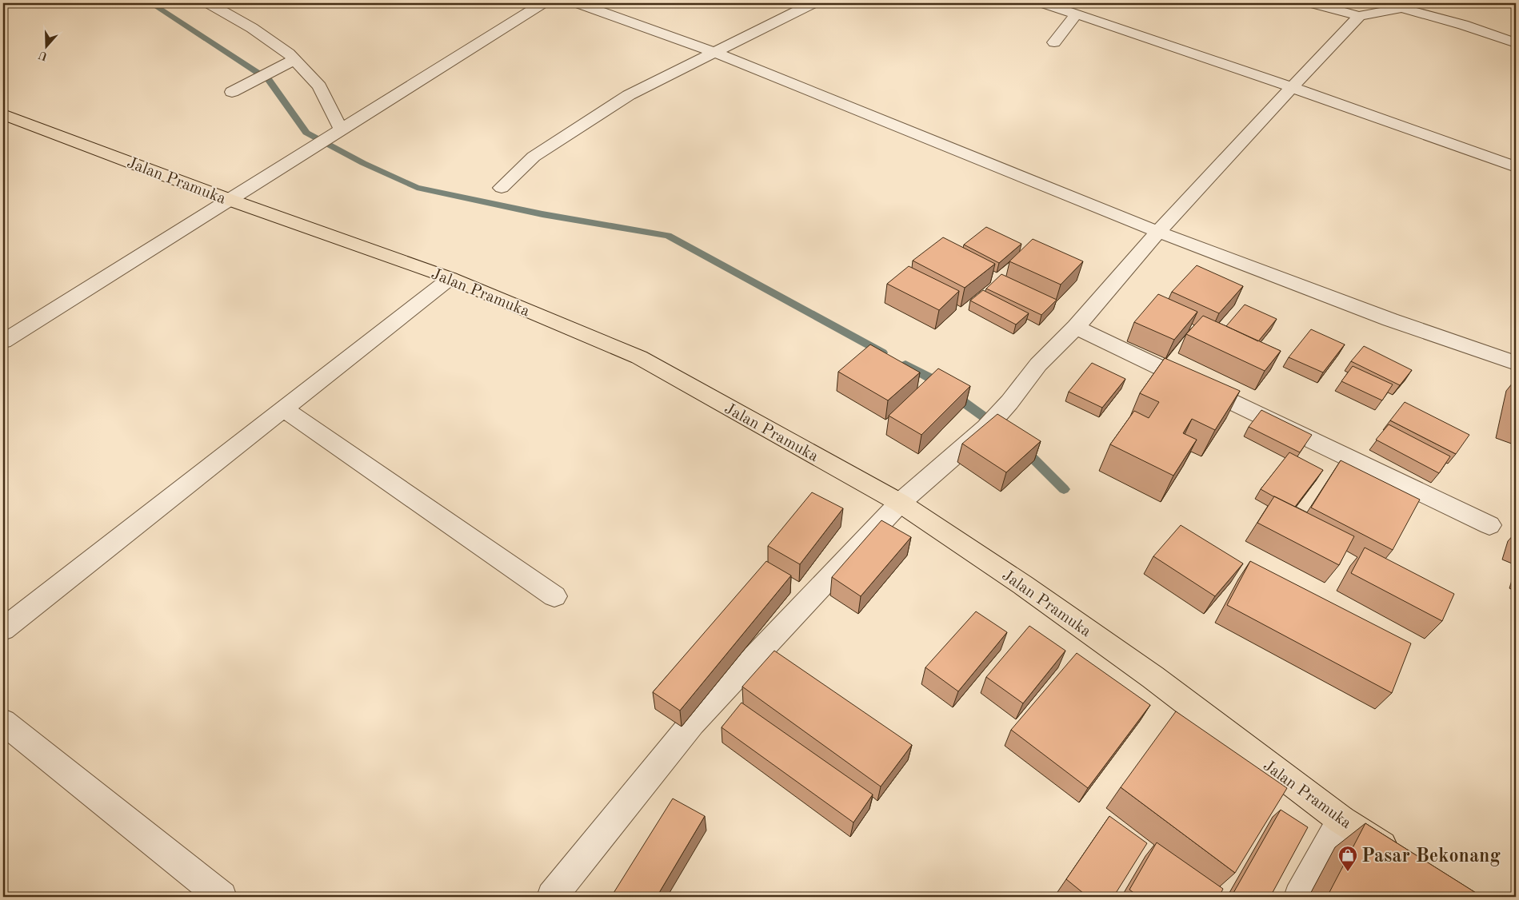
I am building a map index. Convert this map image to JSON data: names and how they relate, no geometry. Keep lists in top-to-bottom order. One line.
{"streets":{"main road":["Jalan Pramuka"]},"places":{"shop":["Pasar Bekonang"]},"north":"bottom"}
